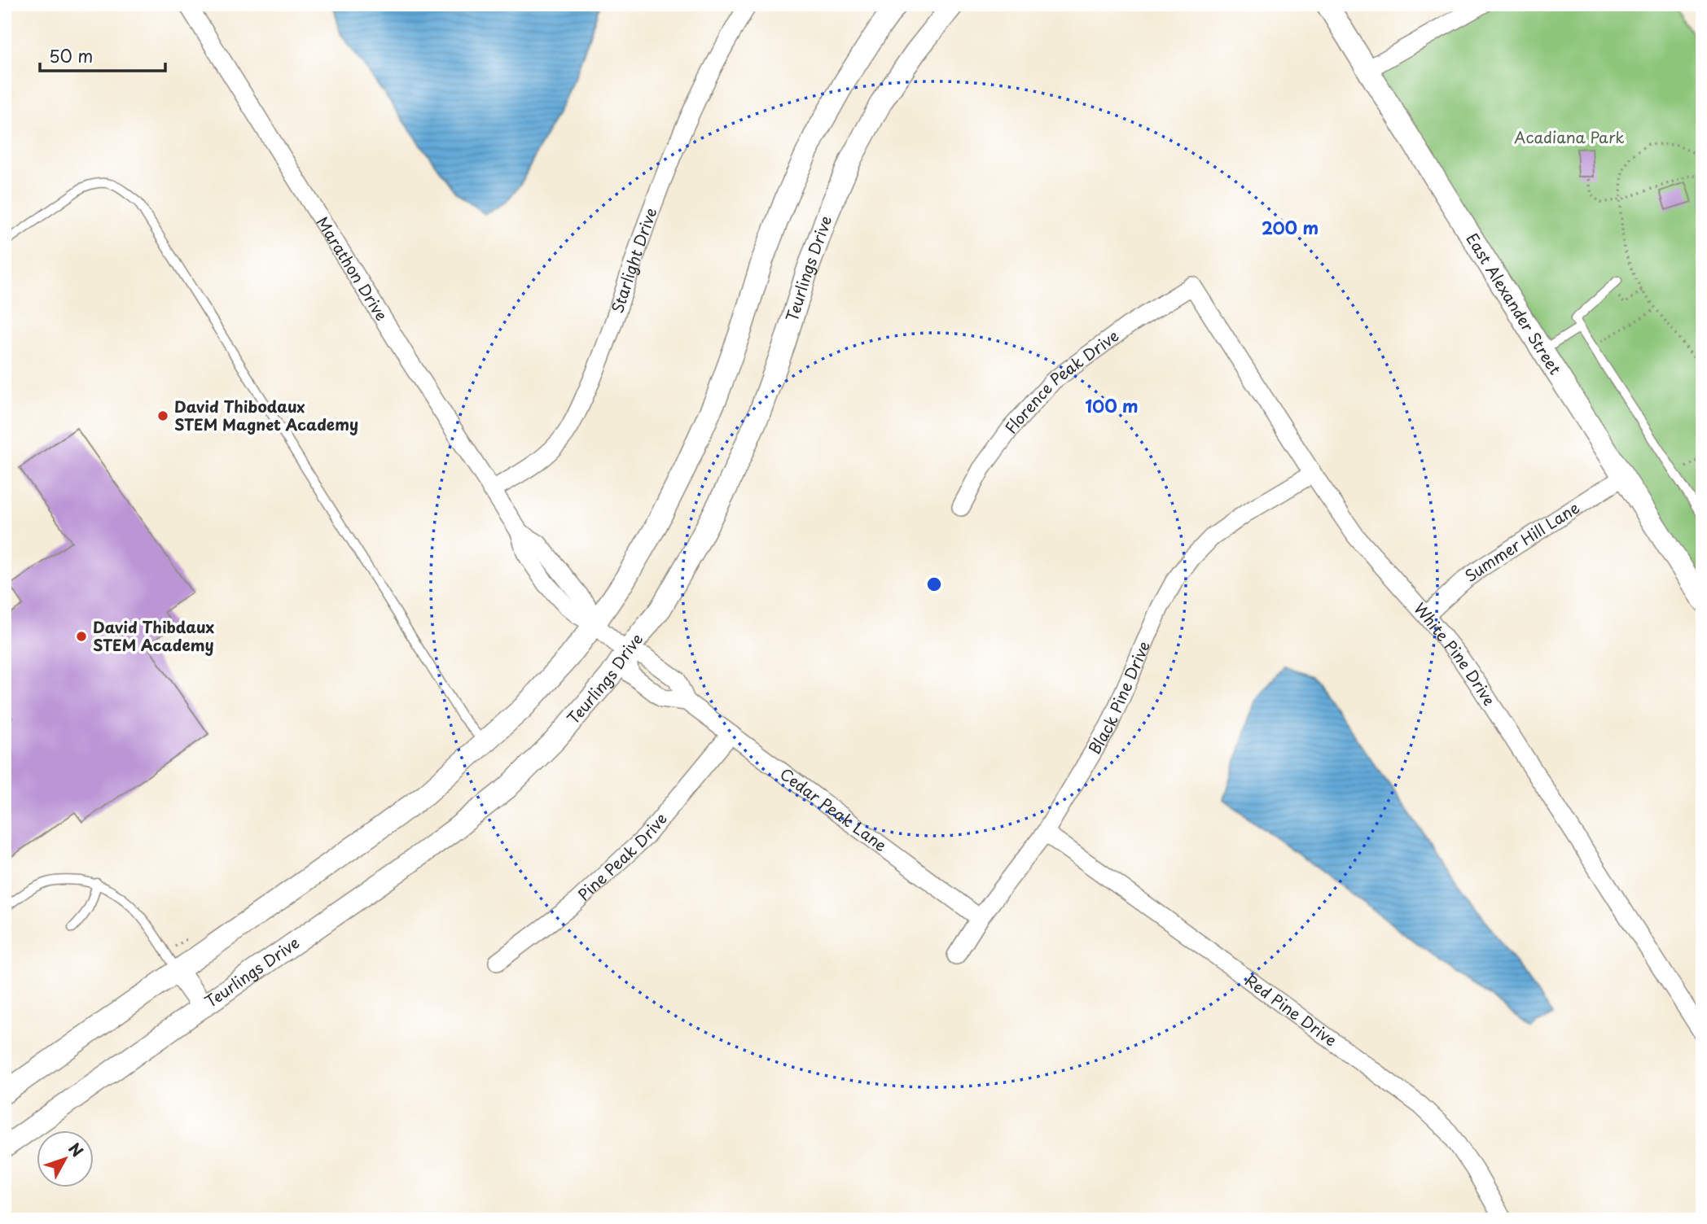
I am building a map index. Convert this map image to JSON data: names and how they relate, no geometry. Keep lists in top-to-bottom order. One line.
{"streets":{"street":["Starlight Drive","Teurlings Drive","Marathon Drive","East Alexander Street","Florence Peak Drive","Summer Hill Lane","White Pine Drive","Black Pine Drive","Cedar Peak Lane","Pine Peak Drive","Red Pine Drive"]},"crossings":[["Starlight Drive","Marathon Drive"],["Teurlings Drive","Marathon Drive"],["Teurlings Drive","Cedar Peak Lane"],["Marathon Drive","Cedar Peak Lane"],["East Alexander Street","Summer Hill Lane"],["Florence Peak Drive","White Pine Drive"],["Summer Hill Lane","White Pine Drive"],["White Pine Drive","Black Pine Drive"],["Black Pine Drive","Cedar Peak Lane"],["Black Pine Drive","Red Pine Drive"],["Cedar Peak Lane","Pine Peak Drive"]],"parks":["Acadiana Park"],"places":["David Thibodaux STEM Magnet Academy","David Thibdaux STEM Academy"],"scale_bar":"50 m","north":"top right","rings":["200 m","100 m"]}
